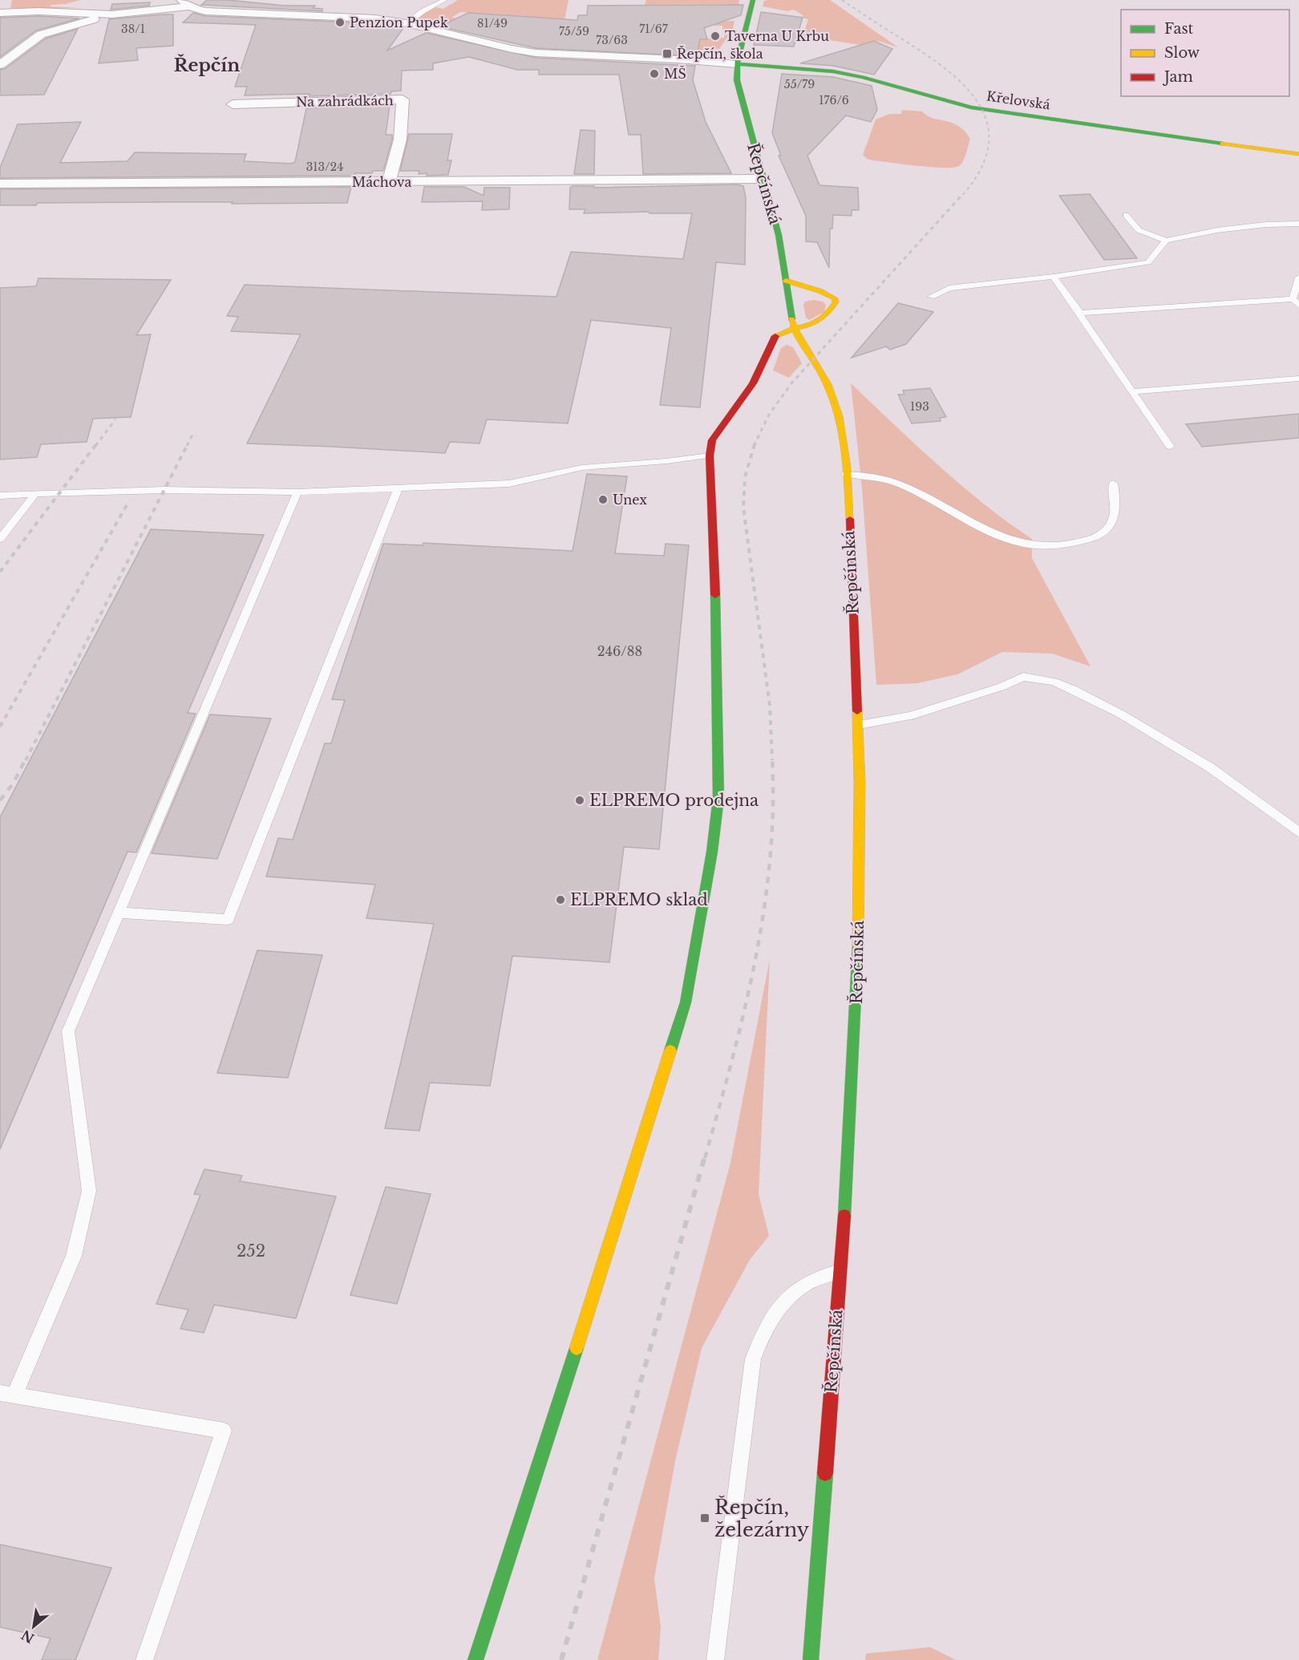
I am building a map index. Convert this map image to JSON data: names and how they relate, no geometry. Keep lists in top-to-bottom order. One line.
{"streets":{"street":["Křelovská","Na zahrádkách","Máchova","Řepčínská"]},"crossings":[["Křelovská","Řepčínská"],["Na zahrádkách","Máchova"],["Máchova","Řepčínská"]],"districts":["Řepčín"],"places":{"other":["Penzion Pupek","Taverna U Krbu","MŠ","Unex","ELPREMO prodejna","ELPREMO sklad"],"transit":["Řepčín, škola","Řepčín, železárny"]},"house_numbers":["81/49","38/1","71/67","75/59","73/63","55/79","176/6","313/24","193","246/88","252"],"legend":["Fast","Slow","Jam"],"north":"bottom left"}
